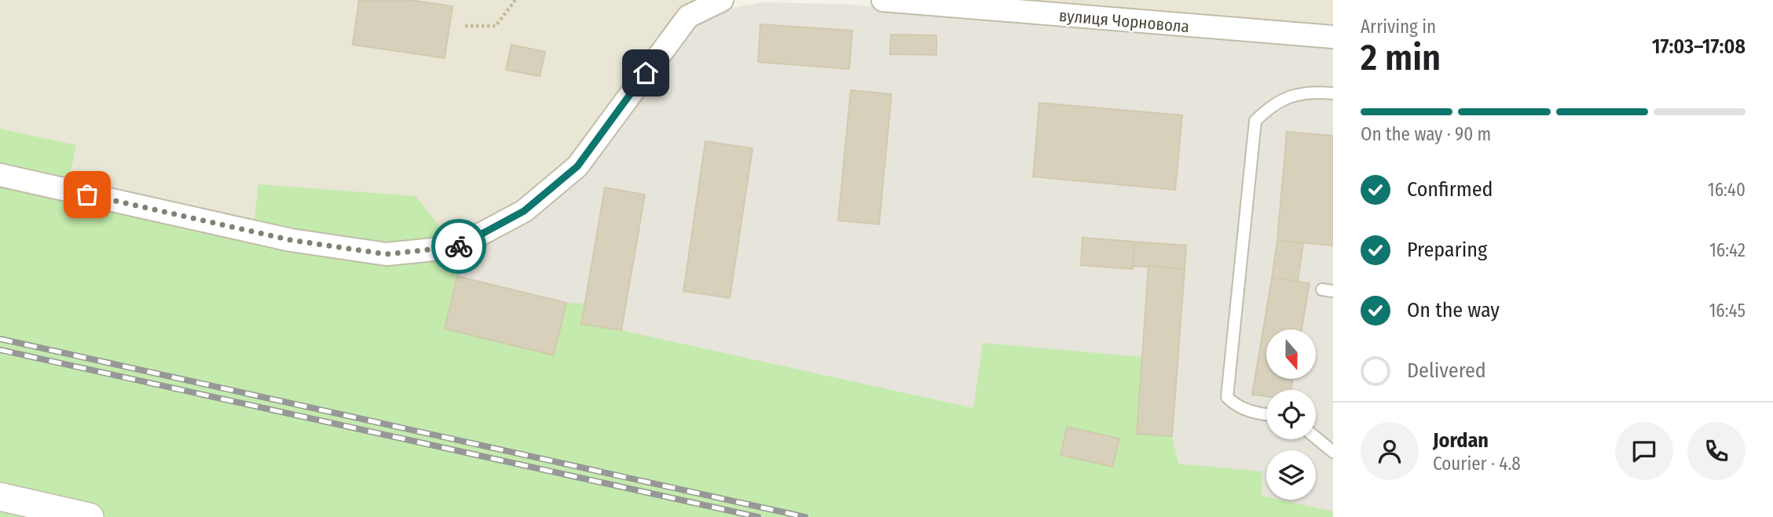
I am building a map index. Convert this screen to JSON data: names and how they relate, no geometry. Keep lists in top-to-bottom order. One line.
{"streets":{"street":["вулиця Чорновола"]},"north":"bottom","page":{"heading":["2 min","Arriving in","17:03–17:08"],"panel":["Jordan","Courier · 4.8"],"bar":"On the way · 90 m","list":[["Confirmed","16:40"],["Preparing","16:42"],["On the way","16:45"],"Delivered"]}}
